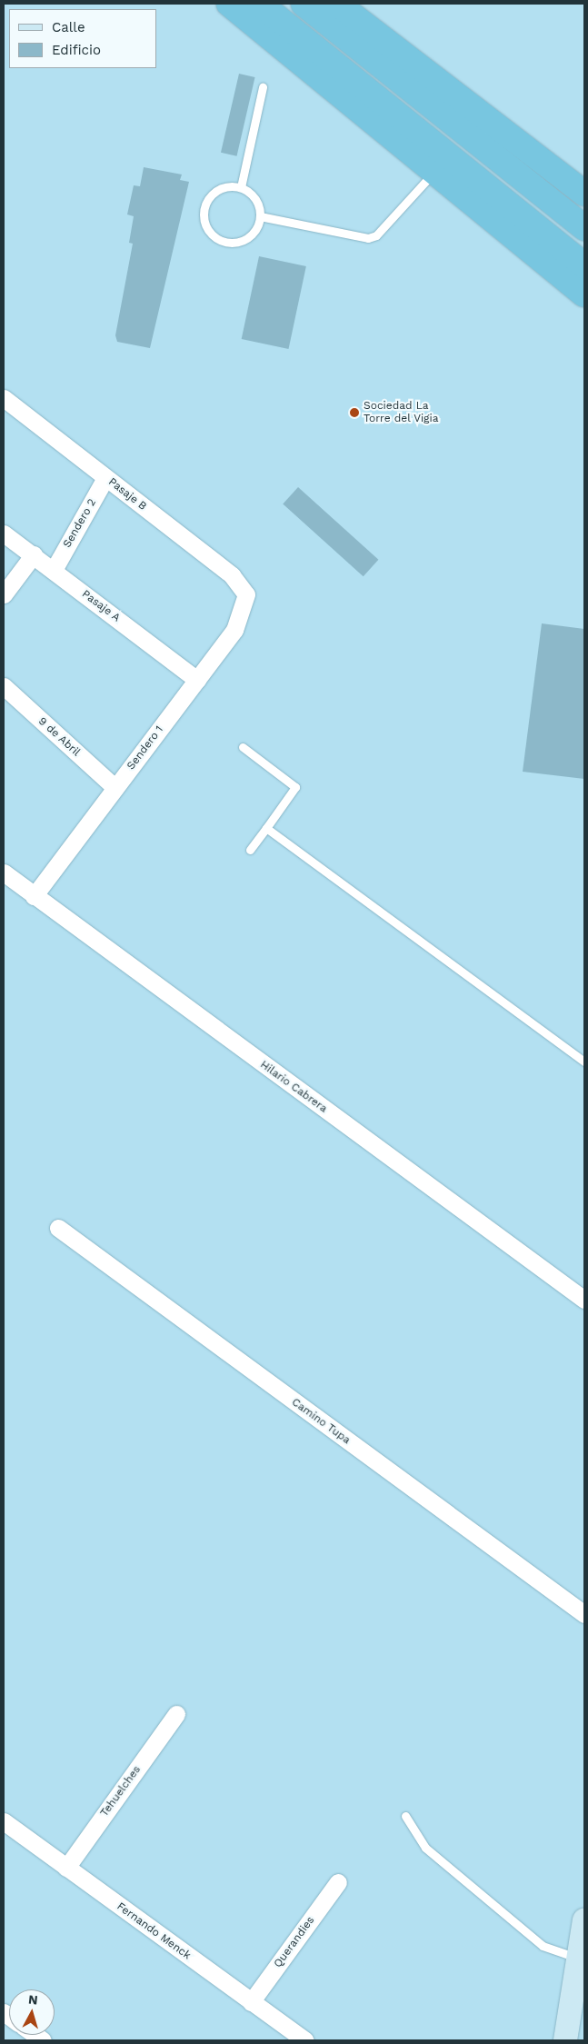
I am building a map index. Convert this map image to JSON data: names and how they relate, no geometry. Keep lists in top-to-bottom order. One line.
{"streets":{"street":["Pasaje B","Sendero 2","Pasaje A","9 de Abril","Sendero 1","Hilario Cabrera","Camino Tupa","Tehuelches","Fernando Menck","Querandies"]},"crossings":[["Pasaje B","Sendero 2"],["Pasaje B","Sendero 1"],["Sendero 2","Pasaje A"],["Pasaje A","Sendero 1"],["9 de Abril","Sendero 1"],["Sendero 1","Hilario Cabrera"],["Tehuelches","Fernando Menck"],["Fernando Menck","Querandies"]],"places":["Sociedad La Torre del Vigia"],"legend":["Calle","Edificio"],"north":"top"}
